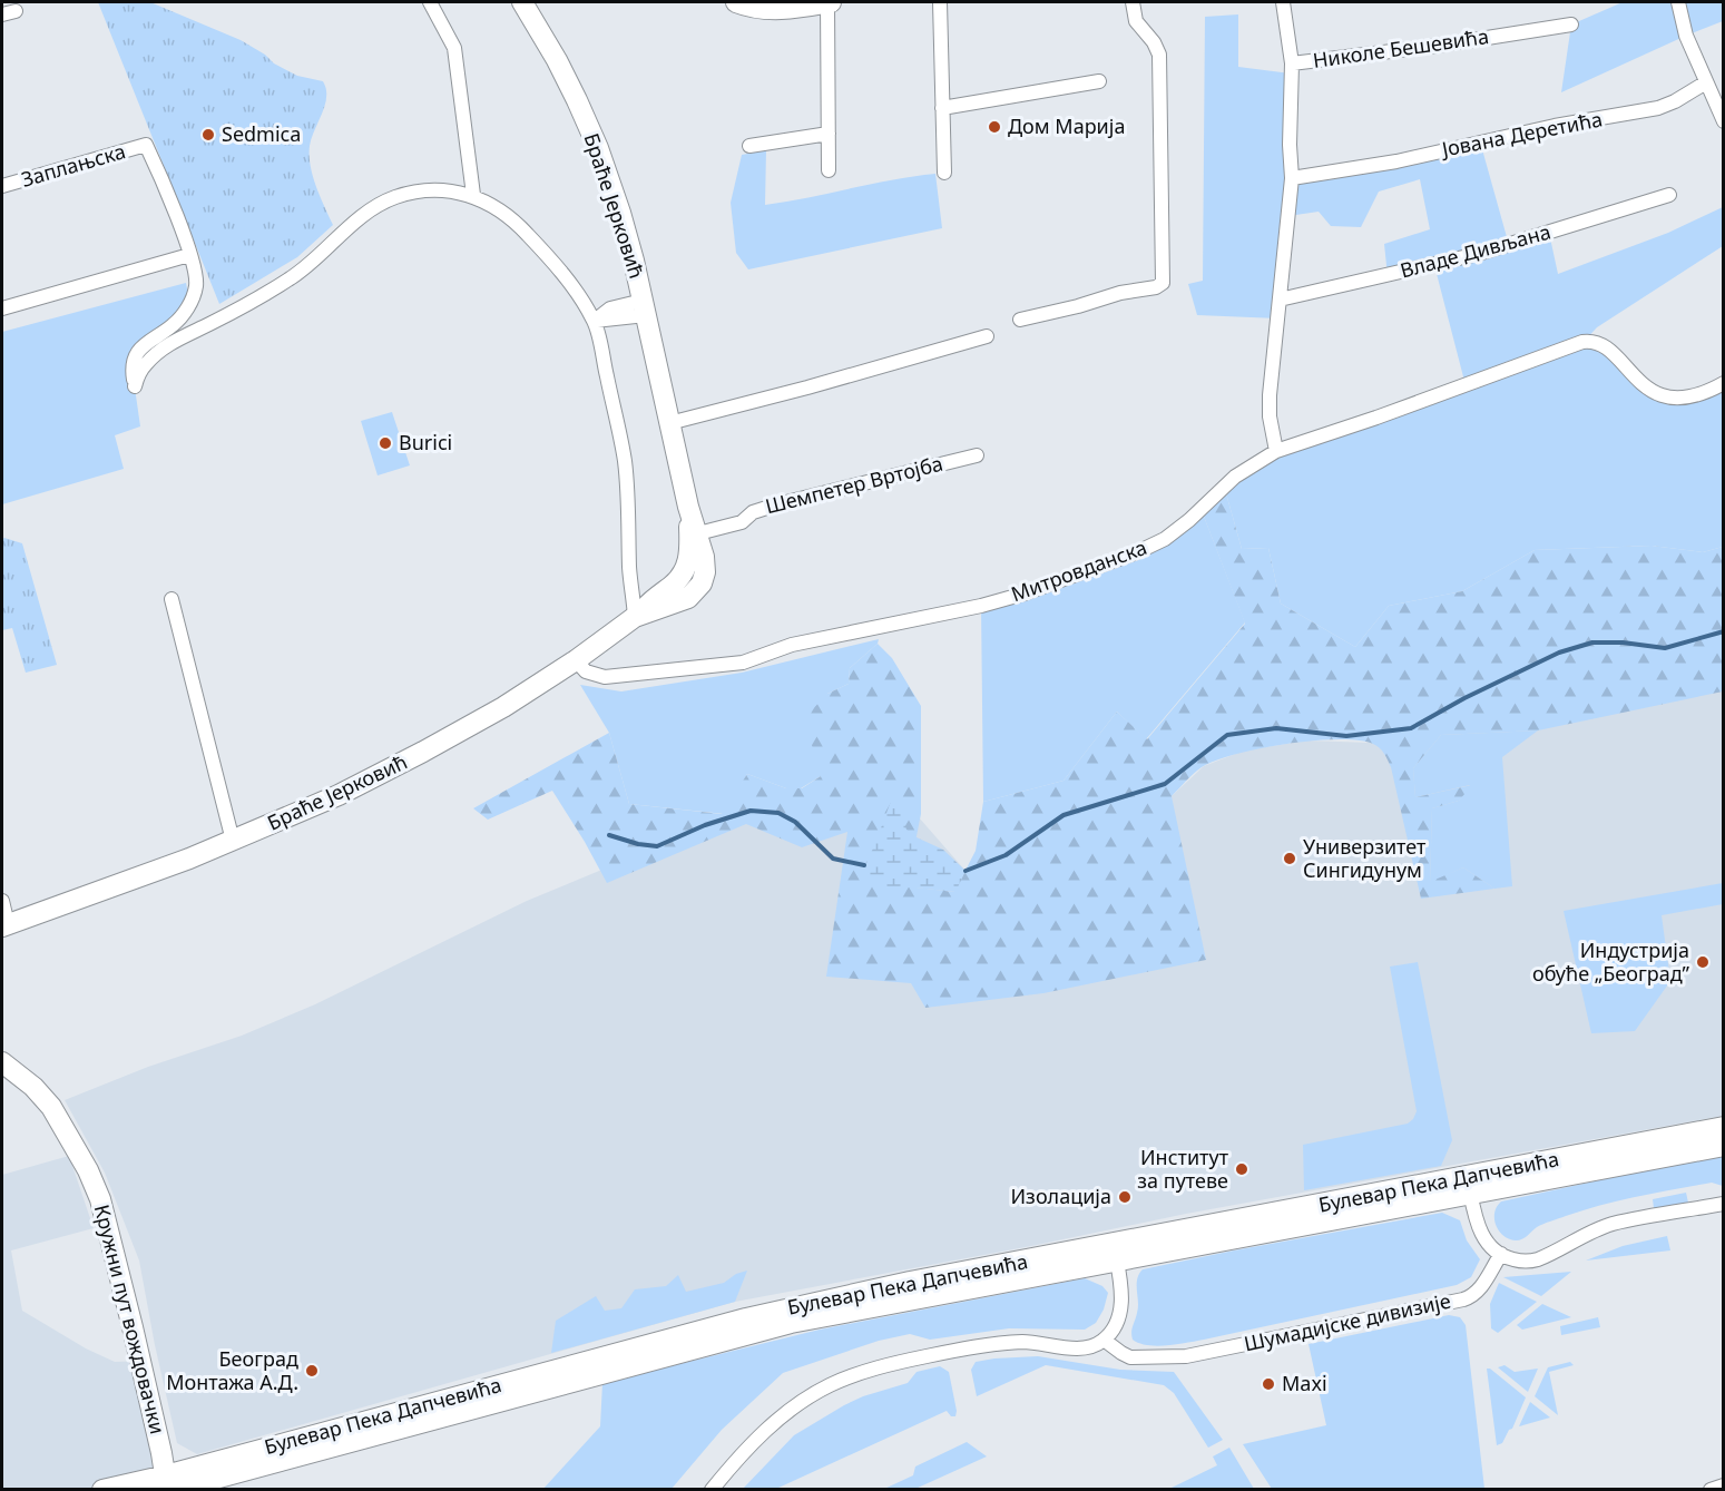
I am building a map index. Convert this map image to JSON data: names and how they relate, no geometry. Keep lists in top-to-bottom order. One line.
{"streets":{"street":["Николе Бешевића","Јована Деретића","Заплањска","Браће Јерковић","Владе Дивљана","Шемпетер Вртојба","Митровданска","Булевар Пека Дапчевића","Кружни пут вождовачки","Шумадијске дивизије"]},"crossings":[["Браће Јерковић","Шемпетер Вртојба"],["Браће Јерковић","Митровданска"],["Булевар Пека Дапчевића","Кружни пут вождовачки"]],"places":["Дом Марија","Sedmica","Burici","Универзитет Сингидунум","Индустрија обуће „Београд”","Институт за путеве","Изолација","Београд Монтажа А.Д.","Maxi"]}
